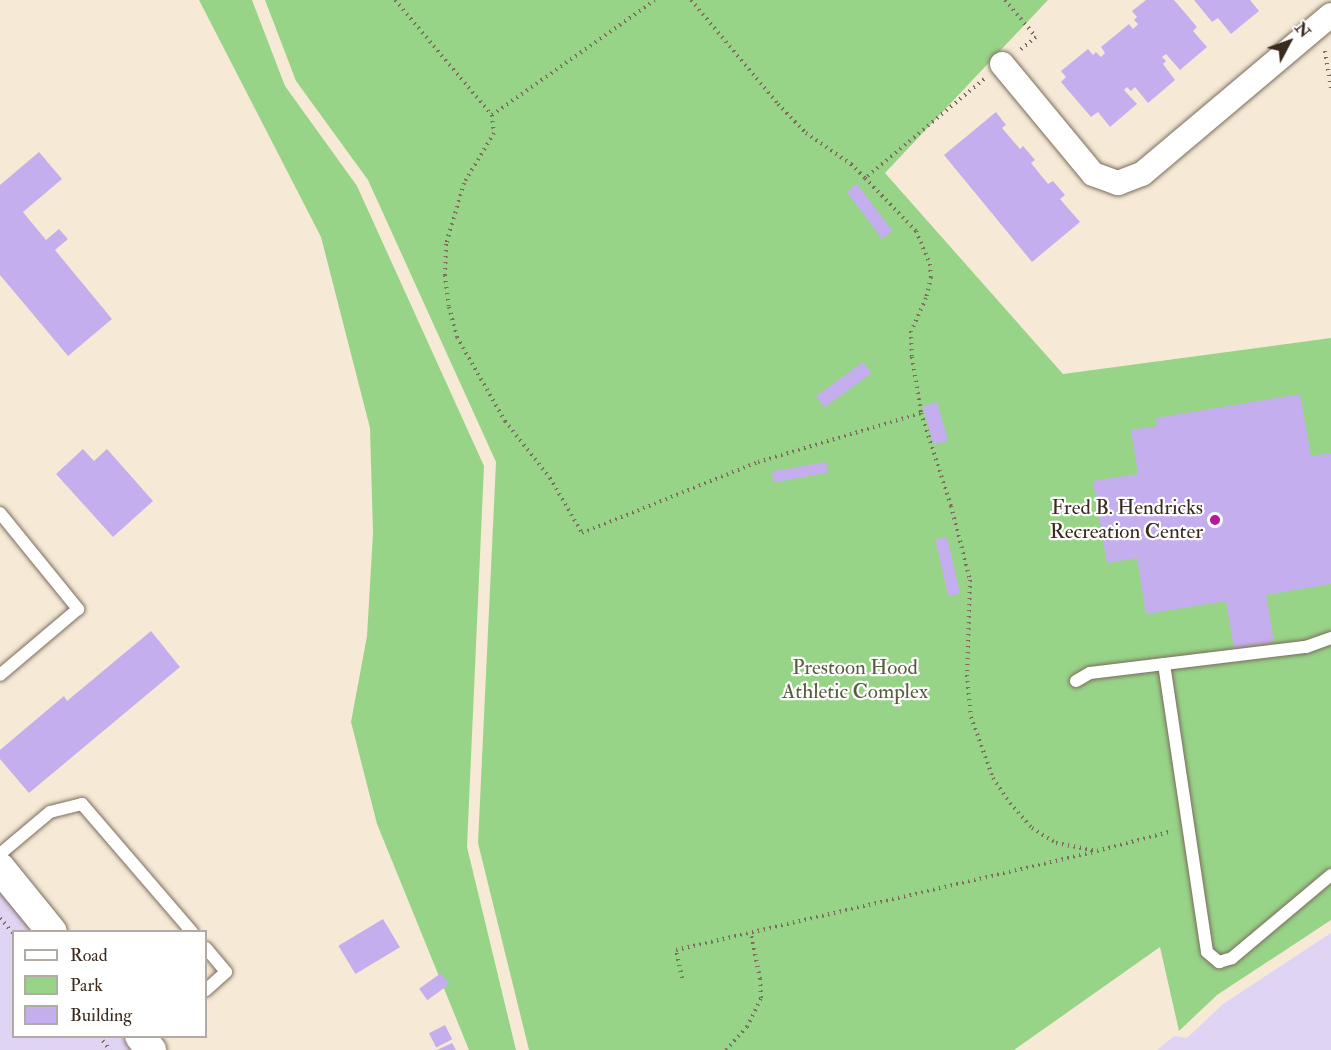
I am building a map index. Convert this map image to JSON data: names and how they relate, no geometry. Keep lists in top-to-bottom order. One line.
{"parks":["Prestoon Hood Athletic Complex"],"places":["Fred B. Hendricks Recreation Center"],"legend":["Road","Park","Building"],"north":"top right"}
